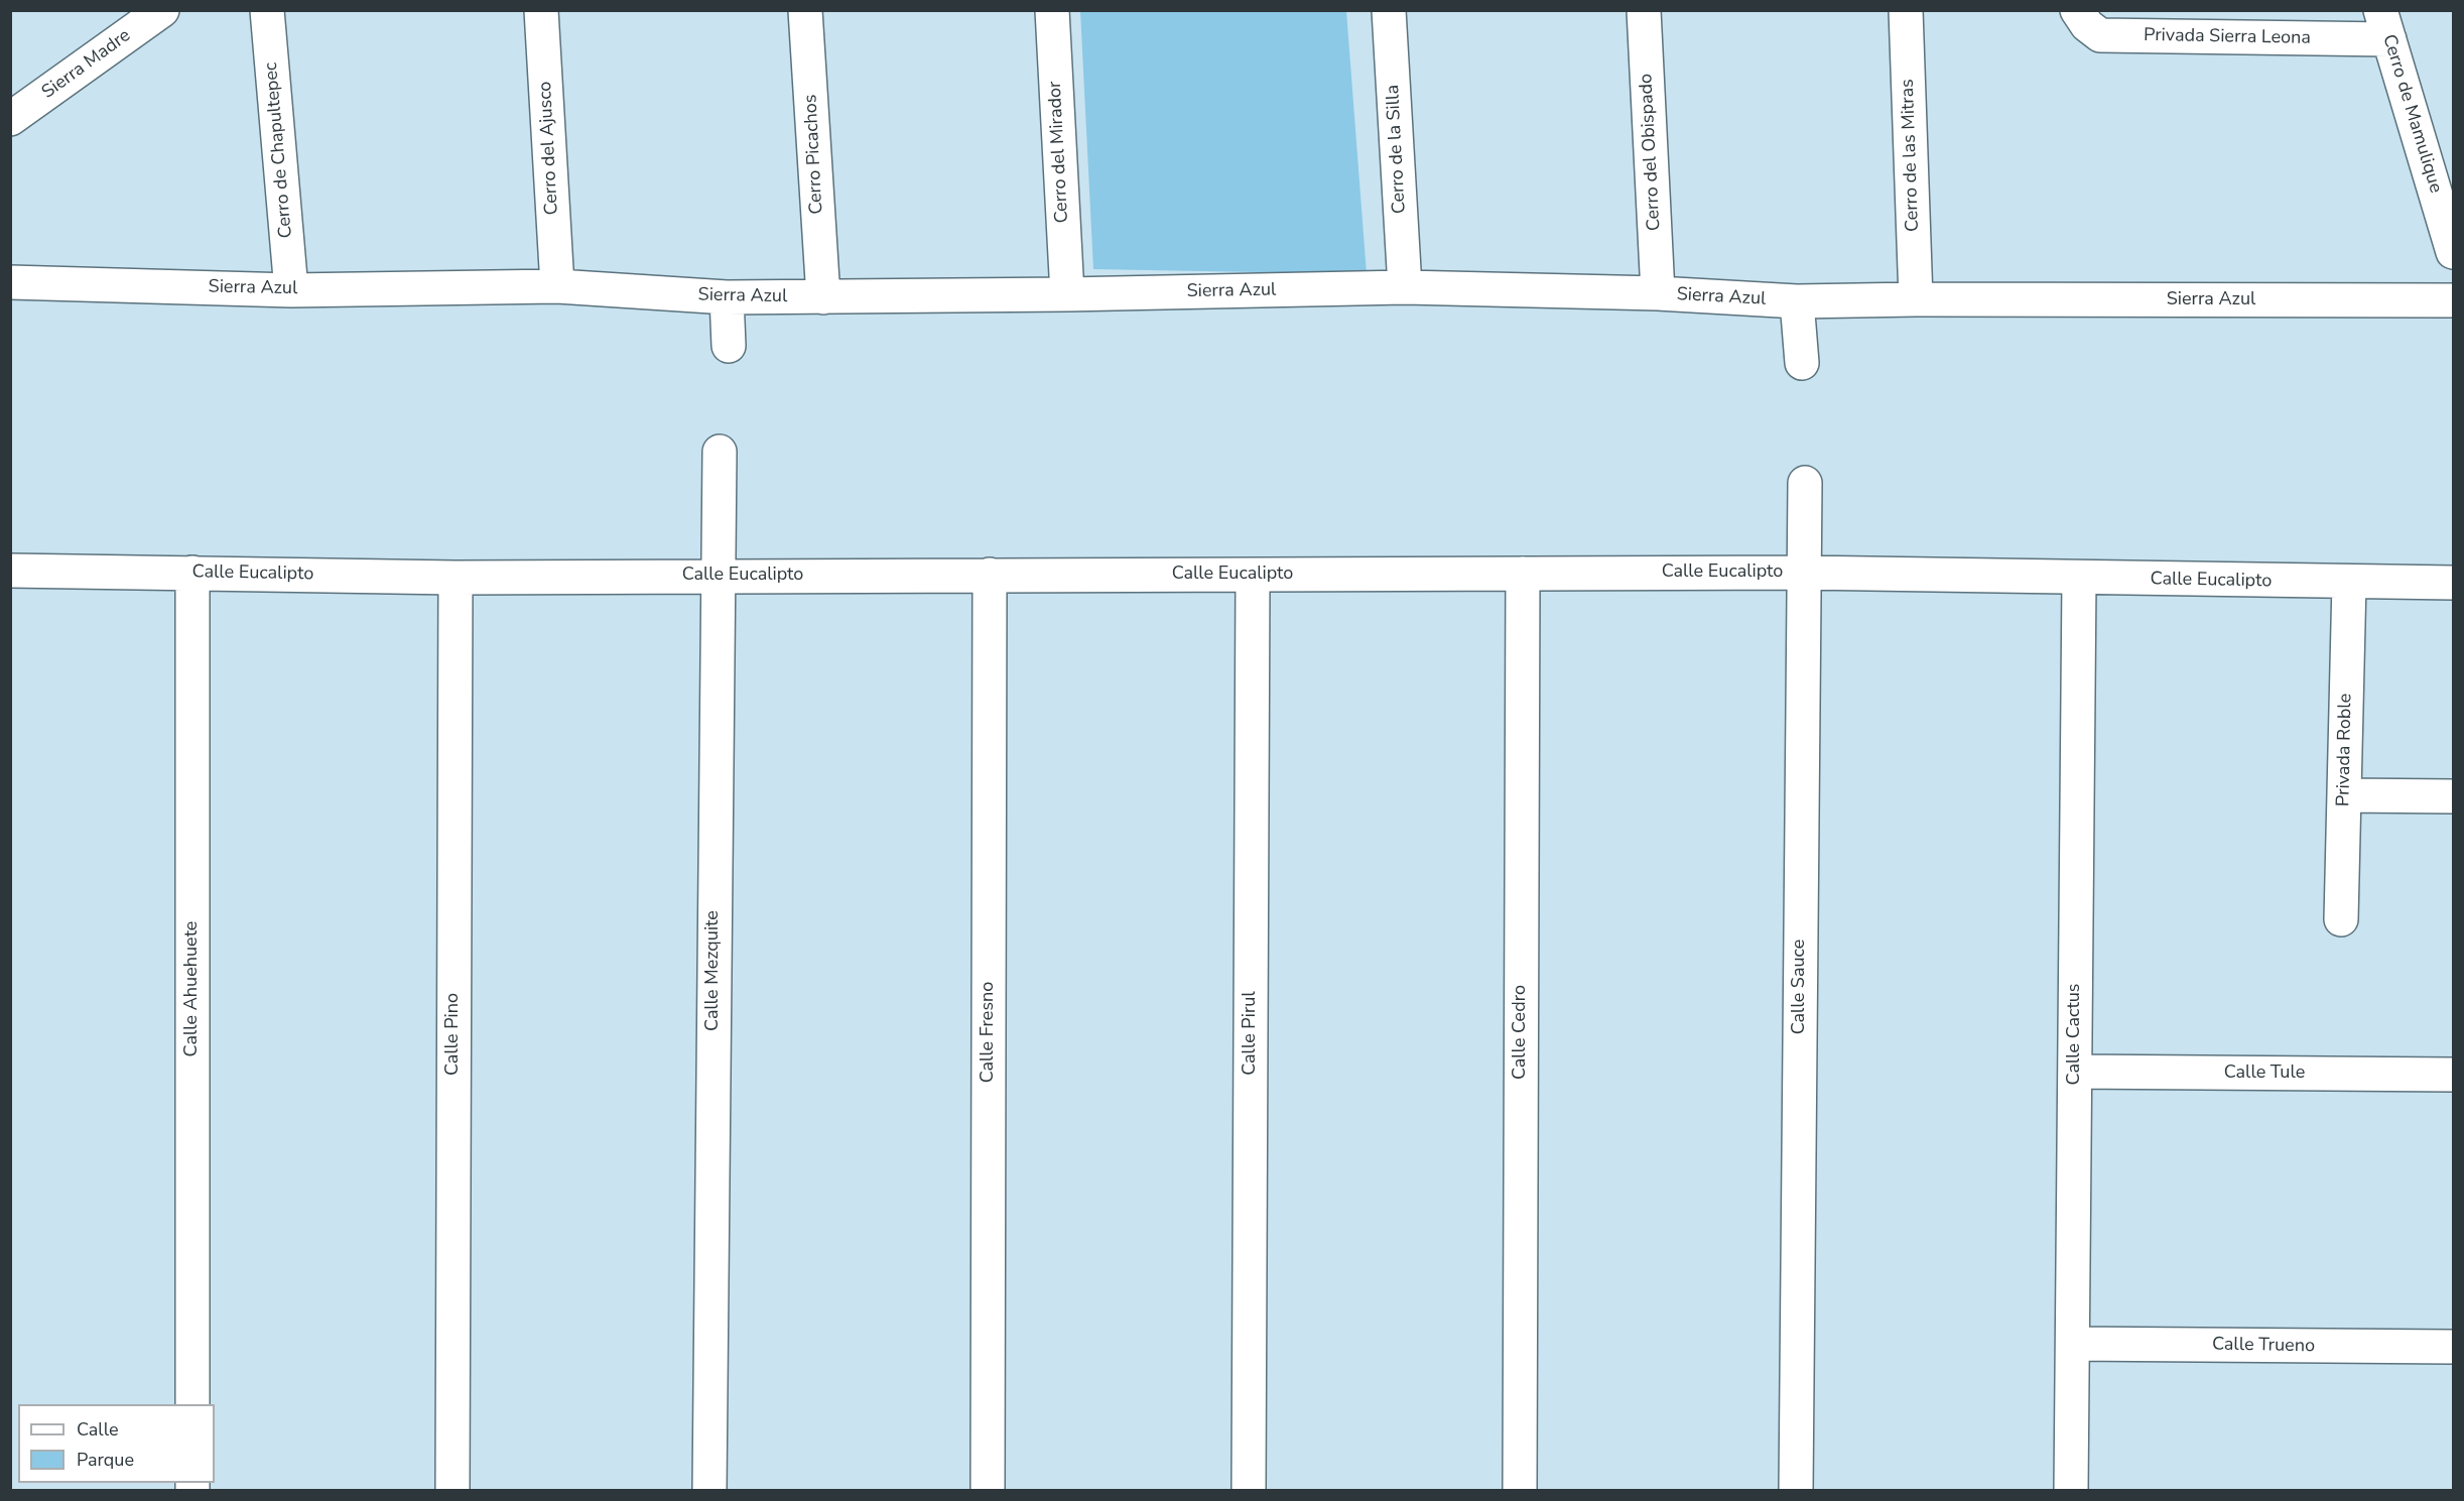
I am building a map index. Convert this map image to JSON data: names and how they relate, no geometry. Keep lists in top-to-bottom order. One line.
{"streets":{"street":["Privada Sierra Leona","Sierra Madre","Cerro de Mamulique","Cerro del Ajusco","Cerro de la Silla","Cerro de Chapultepec","Cerro del Mirador","Cerro del Obispado","Cerro Picachos","Cerro de las Mitras","Sierra Azul","Calle Eucalipto","Privada Roble","Calle Mezquite","Calle Sauce","Calle Ahuehuete","Calle Fresno","Calle Cedro","Calle Pirul","Calle Pino","Calle Cactus","Calle Tule","Calle Trueno"]},"crossings":[["Privada Sierra Leona","Cerro de Mamulique"],["Cerro del Ajusco","Sierra Azul"],["Cerro de la Silla","Sierra Azul"],["Cerro de Chapultepec","Sierra Azul"],["Cerro del Mirador","Sierra Azul"],["Cerro del Obispado","Sierra Azul"],["Cerro Picachos","Sierra Azul"],["Cerro de las Mitras","Sierra Azul"],["Calle Eucalipto","Privada Roble"],["Calle Eucalipto","Calle Mezquite"],["Calle Eucalipto","Calle Sauce"],["Calle Eucalipto","Calle Ahuehuete"],["Calle Eucalipto","Calle Fresno"],["Calle Eucalipto","Calle Cedro"],["Calle Eucalipto","Calle Pirul"],["Calle Eucalipto","Calle Pino"],["Calle Eucalipto","Calle Cactus"],["Calle Cactus","Calle Tule"],["Calle Cactus","Calle Trueno"]],"legend":["Calle","Parque"]}
